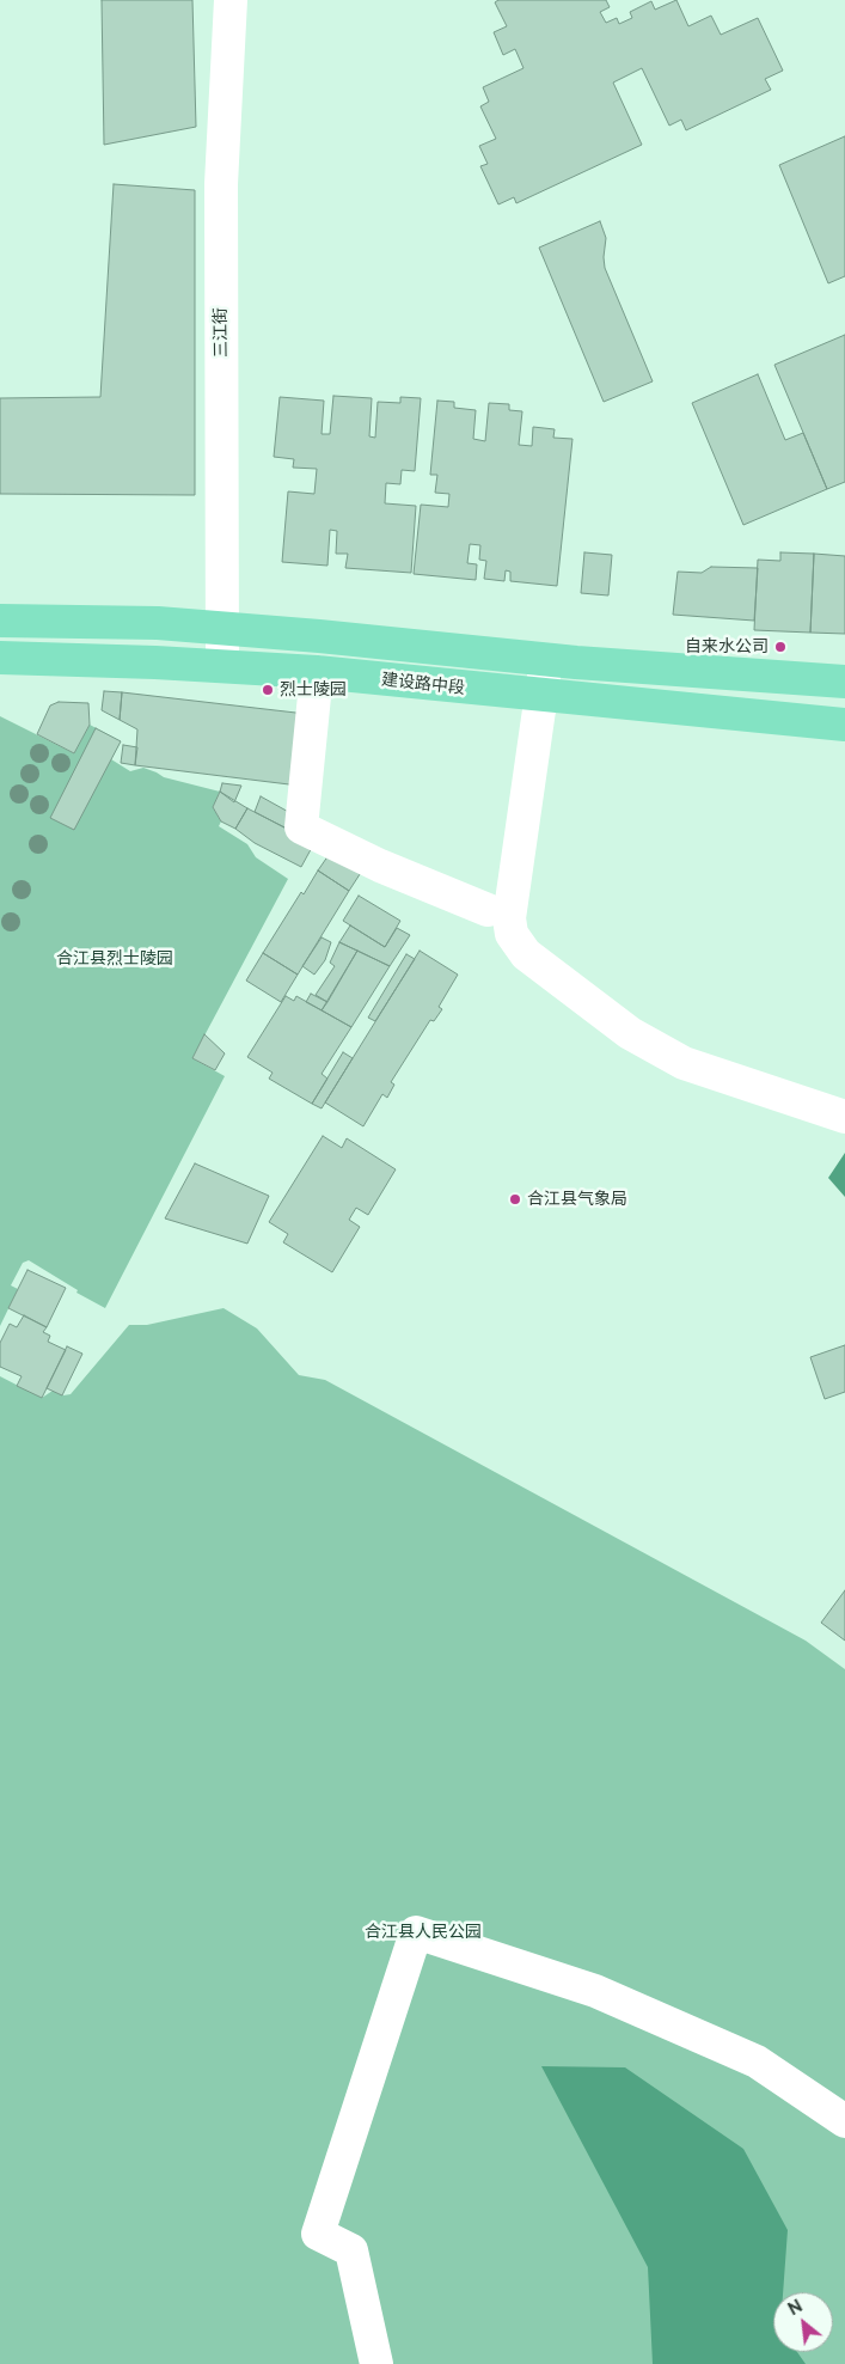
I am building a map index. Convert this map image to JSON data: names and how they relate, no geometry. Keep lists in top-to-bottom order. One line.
{"streets":{"main road":["建设路中段"],"street":["三江街"]},"crossings":[["三江街","建设路中段"]],"parks":["合江县烈士陵园","合江县人民公园"],"places":["自来水公司","烈士陵园","合江县气象局"],"north":"top left"}
